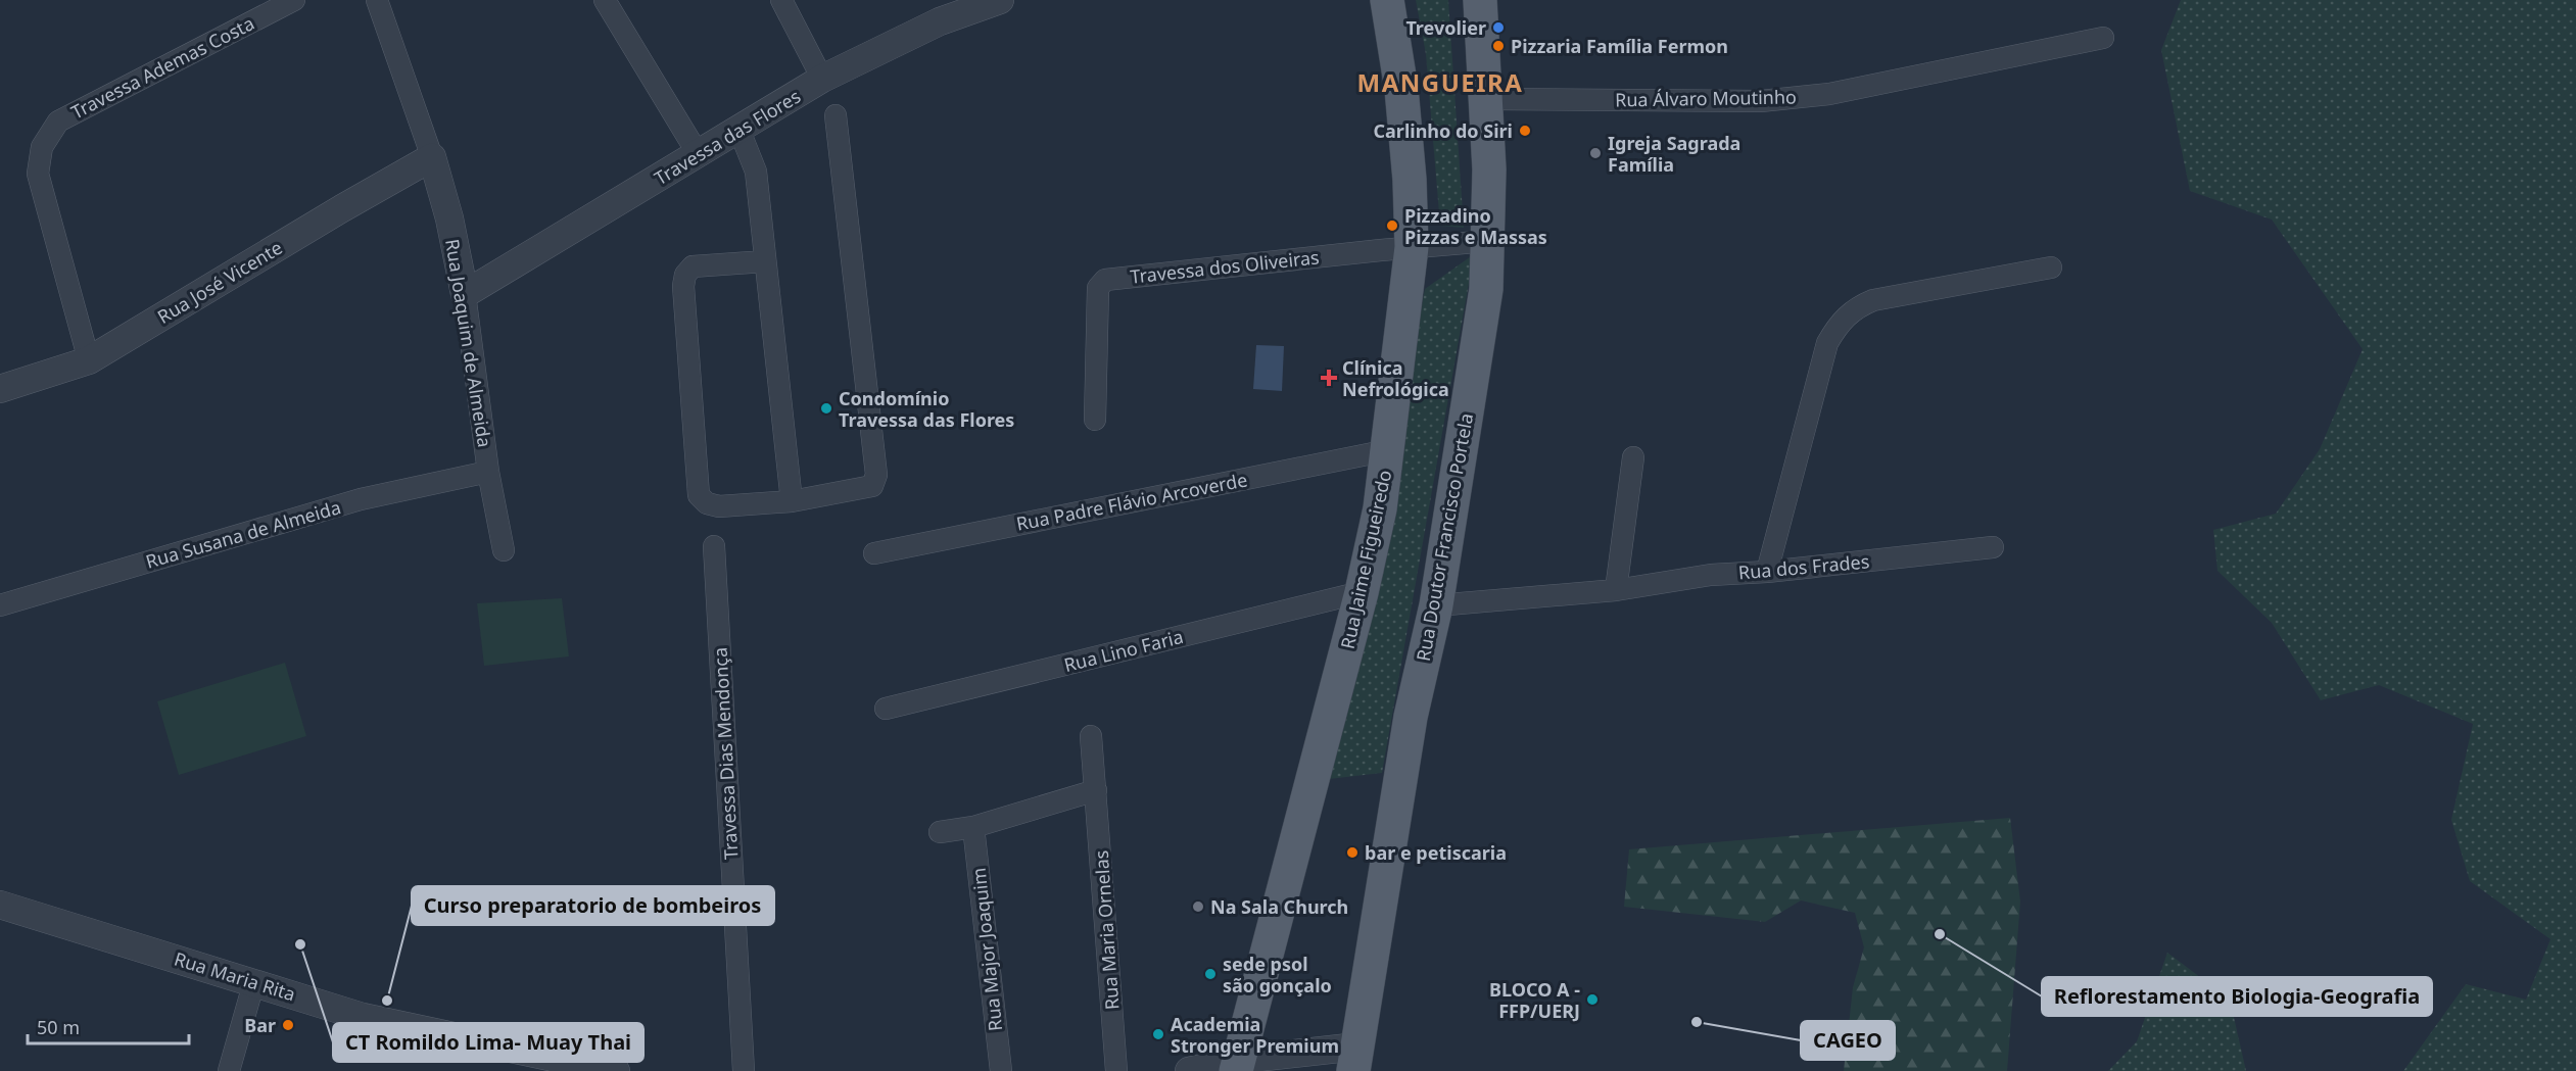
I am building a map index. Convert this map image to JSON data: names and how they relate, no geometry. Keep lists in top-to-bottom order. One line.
{"streets":{"main road":["Rua Doutor Francisco Portela","Rua Jaime Figueiredo"],"street":["Travessa Ademas Costa","Rua Álvaro Moutinho","Travessa das Flores","Travessa dos Oliveiras","Rua José Vicente","Rua Joaquim de Almeida","Rua Padre Flávio Arcoverde","Rua Susana de Almeida","Rua dos Frades","Rua Lino Faria","Travessa Dias Mendonça","Rua Maria Ornelas","Rua Major Joaquim","Rua Maria Rita"]},"crossings":[["Travessa Ademas Costa","Rua José Vicente"],["Rua Álvaro Moutinho","Rua Doutor Francisco Portela"],["Travessa das Flores","Rua Joaquim de Almeida"],["Travessa dos Oliveiras","Rua Doutor Francisco Portela"],["Travessa dos Oliveiras","Rua Jaime Figueiredo"],["Rua José Vicente","Rua Joaquim de Almeida"],["Rua Joaquim de Almeida","Rua Susana de Almeida"],["Rua Padre Flávio Arcoverde","Rua Jaime Figueiredo"],["Rua Doutor Francisco Portela","Rua dos Frades"],["Rua Jaime Figueiredo","Rua Lino Faria"]],"districts":["MANGUEIRA"],"places":{"other":["Trevolier","Pizzaria Família Fermon","Carlinho do Siri","Igreja Sagrada Família","Pizzadino Pizzas e Massas","Condomínio Travessa das Flores","bar e petiscaria","Na Sala Church","Reflorestamento Biologia-Geografia","CT Romildo Lima- Muay Thai","sede psol são gonçalo","BLOCO A - FFP/UERJ","Curso preparatorio de bombeiros","CAGEO","Bar","Academia Stronger Premium"],"health":["Clínica Nefrológica"]},"scale_bar":"50 m"}
